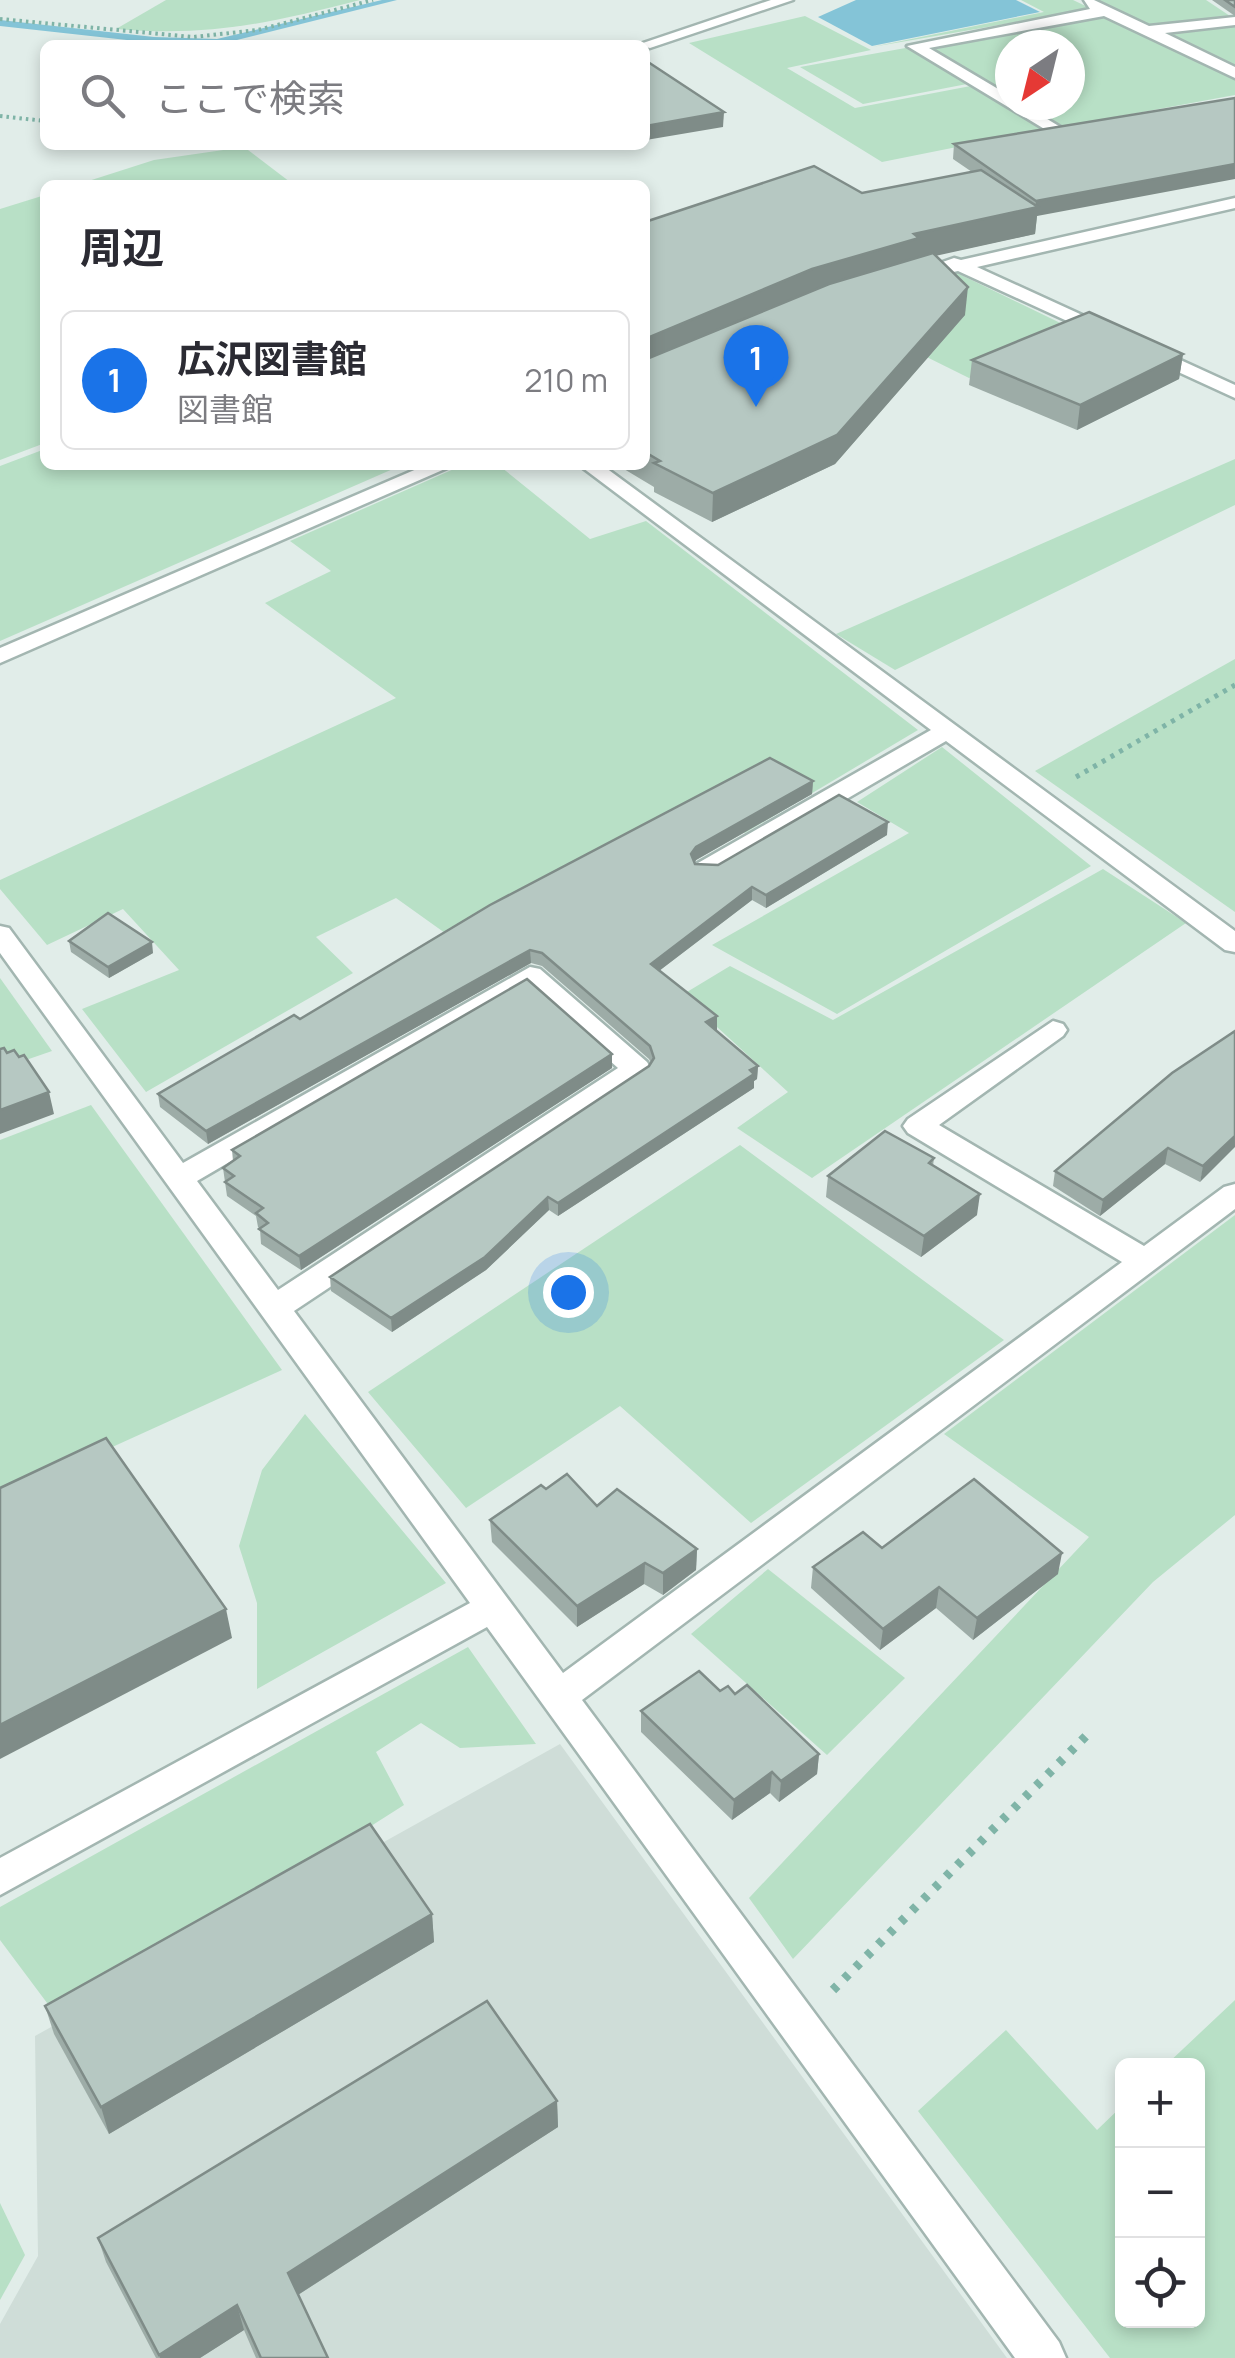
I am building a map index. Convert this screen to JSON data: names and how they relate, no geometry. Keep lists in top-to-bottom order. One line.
{"north":"bottom left","page":{"search":"ここで検索","heading":"周辺","list":[{"mark":"1","name":"広沢図書館","note":"図書館","value":"210 m"}],"pins":"1","map_buttons":["+","−"]}}
